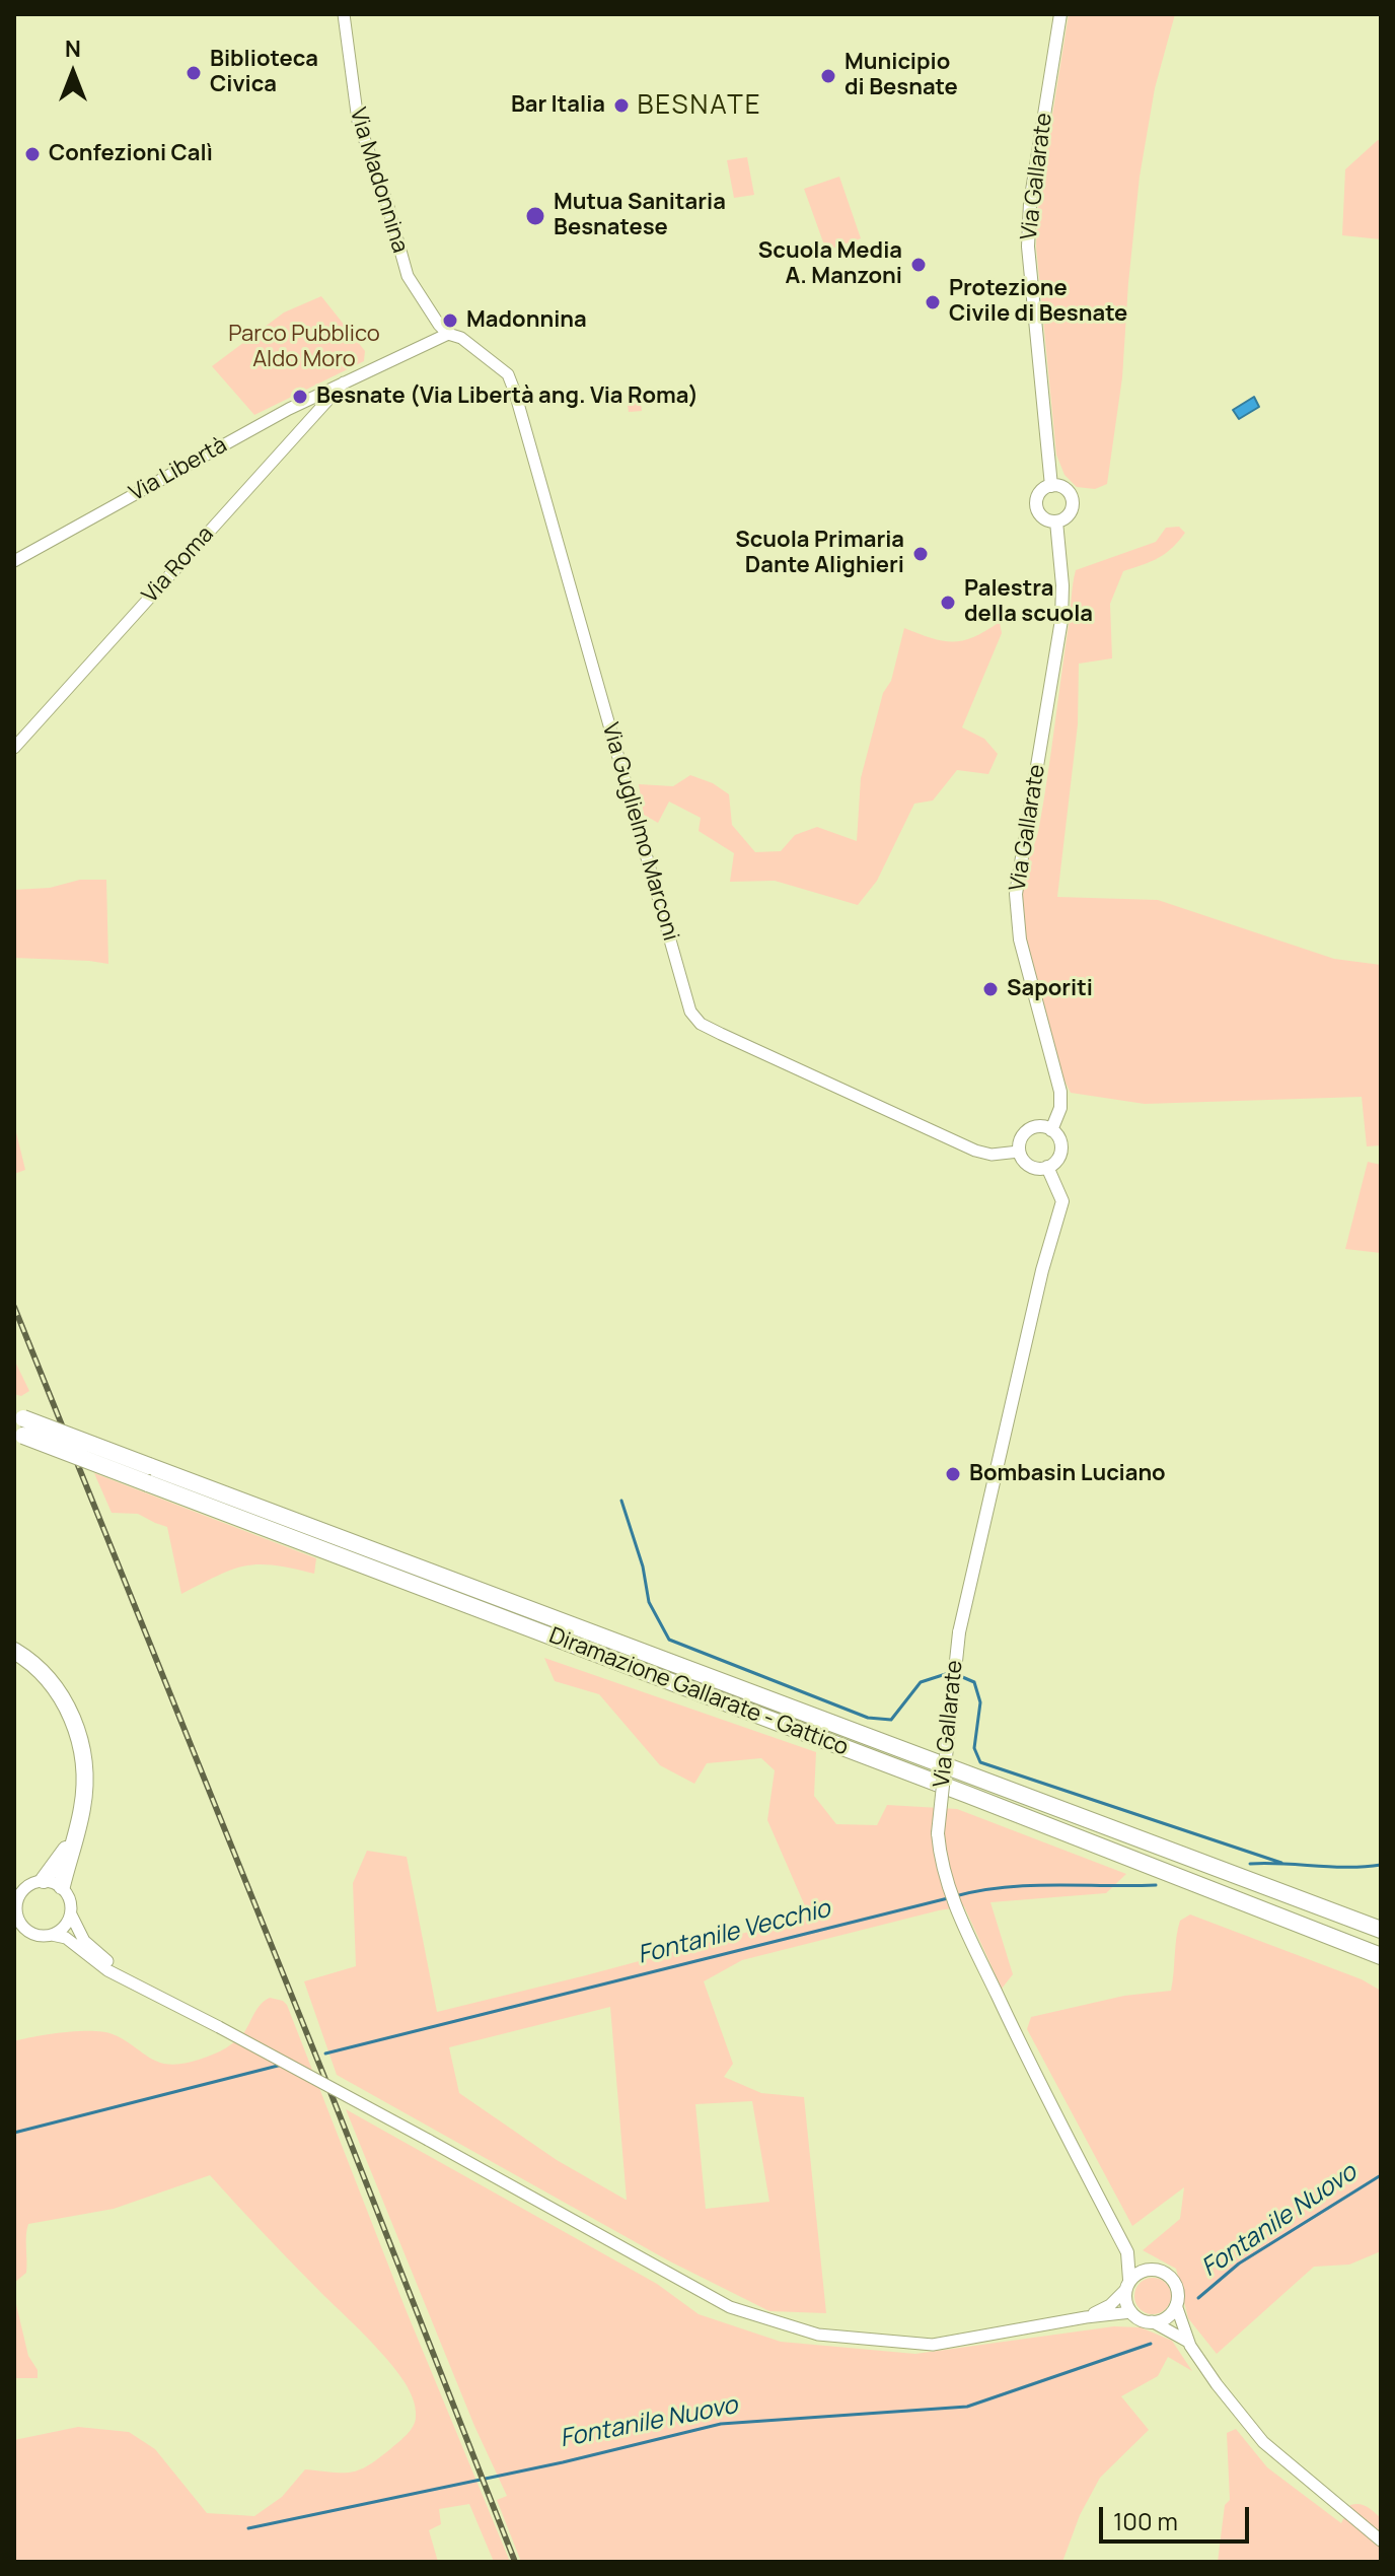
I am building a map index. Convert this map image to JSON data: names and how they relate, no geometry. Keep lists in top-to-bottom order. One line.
{"streets":{"highway":["Diramazione Gallarate - Gattico"],"main road":["Via Gallarate"],"street":["Via Madonnina","Via Libertà","Via Roma","Via Guglielmo Marconi"]},"crossings":[["Via Gallarate","Via Guglielmo Marconi"],["Via Madonnina","Via Libertà"],["Via Madonnina","Via Guglielmo Marconi"],["Via Libertà","Via Roma"],["Via Libertà","Via Guglielmo Marconi"]],"districts":["BESNATE"],"water":["Fontanile Vecchio","Fontanile Nuovo"],"parks":["Parco Pubblico Aldo Moro"],"places":["Biblioteca Civica","Municipio di Besnate","Bar Italia","Confezioni Calì","Mutua Sanitaria Besnatese","Scuola Media A. Manzoni","Protezione Civile di Besnate","Madonnina","Besnate (Via Libertà ang. Via Roma)","Scuola Primaria Dante Alighieri","Palestra della scuola","Saporiti","Bombasin Luciano"],"scale_bar":"100 m","north":"top"}
